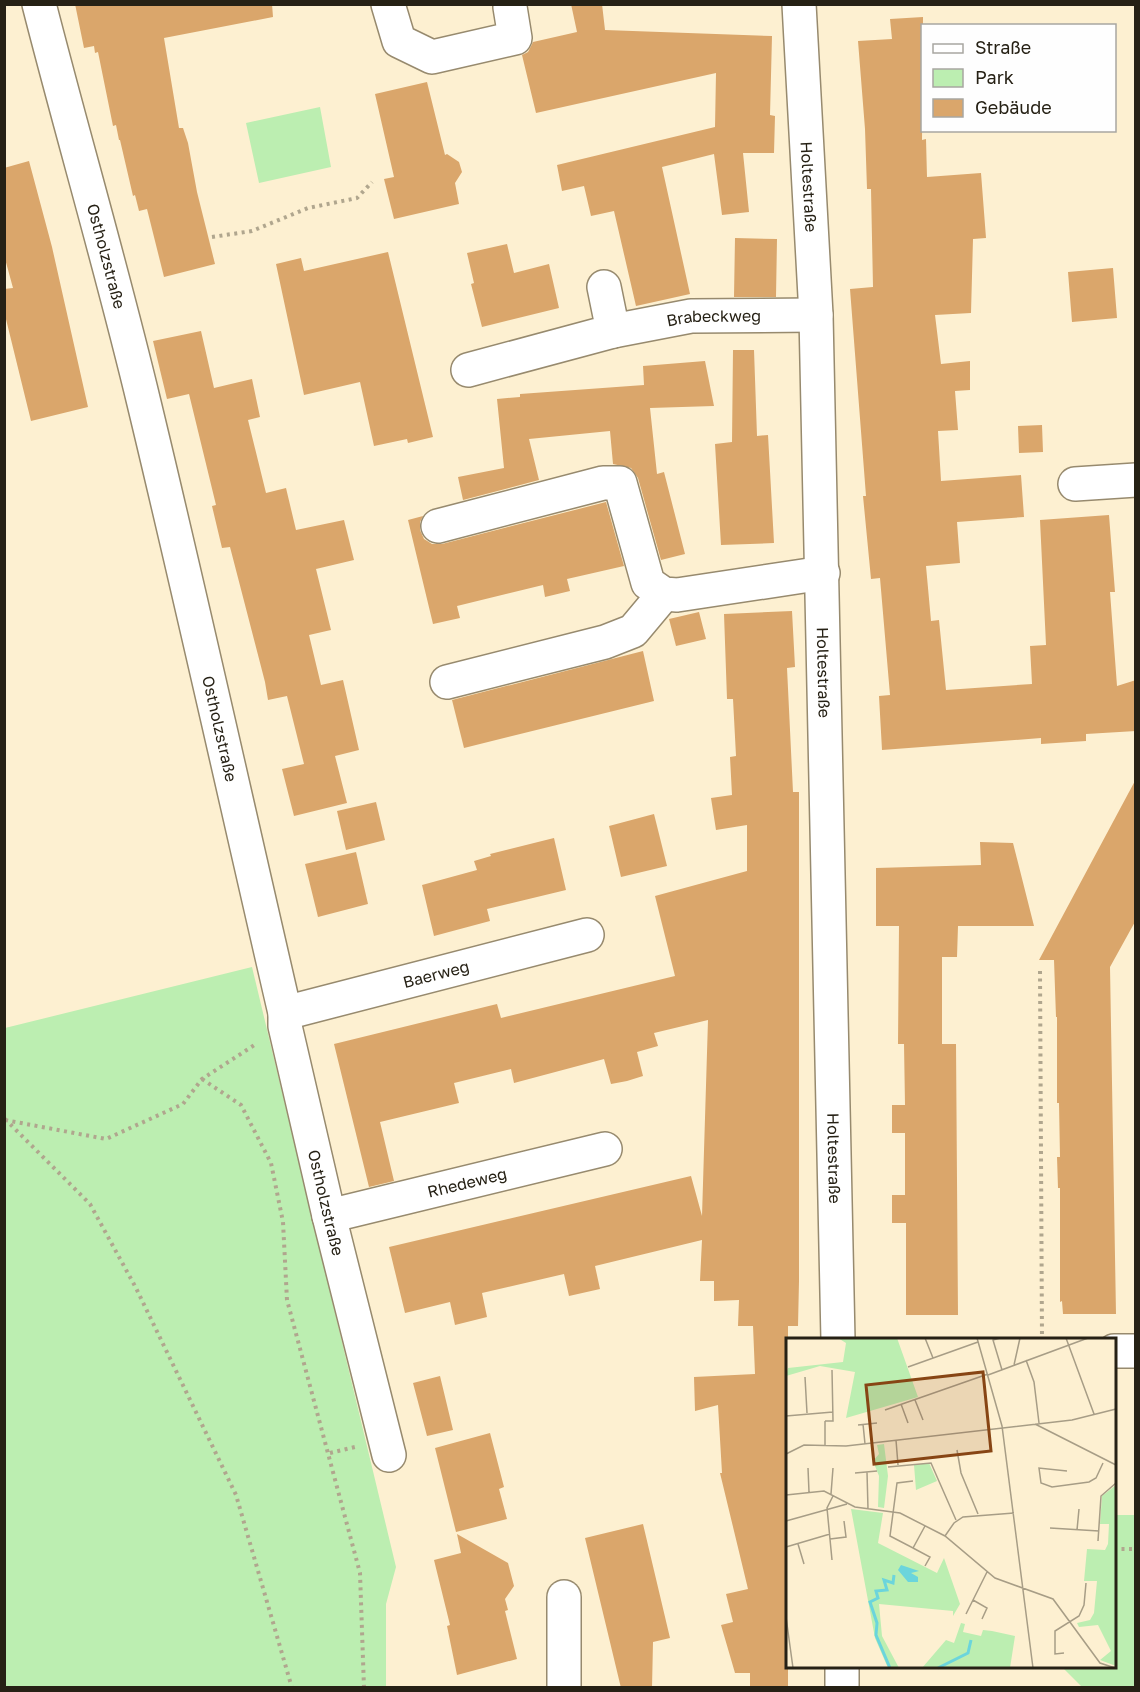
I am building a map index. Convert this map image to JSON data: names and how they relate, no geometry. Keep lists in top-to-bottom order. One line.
{"streets":{"street":["Holtestraße","Ostholzstraße","Brabeckweg","Baerweg","Rhedeweg"]},"crossings":[["Holtestraße","Brabeckweg"],["Ostholzstraße","Baerweg"],["Ostholzstraße","Rhedeweg"]],"legend":["Straße","Park","Gebäude"]}
